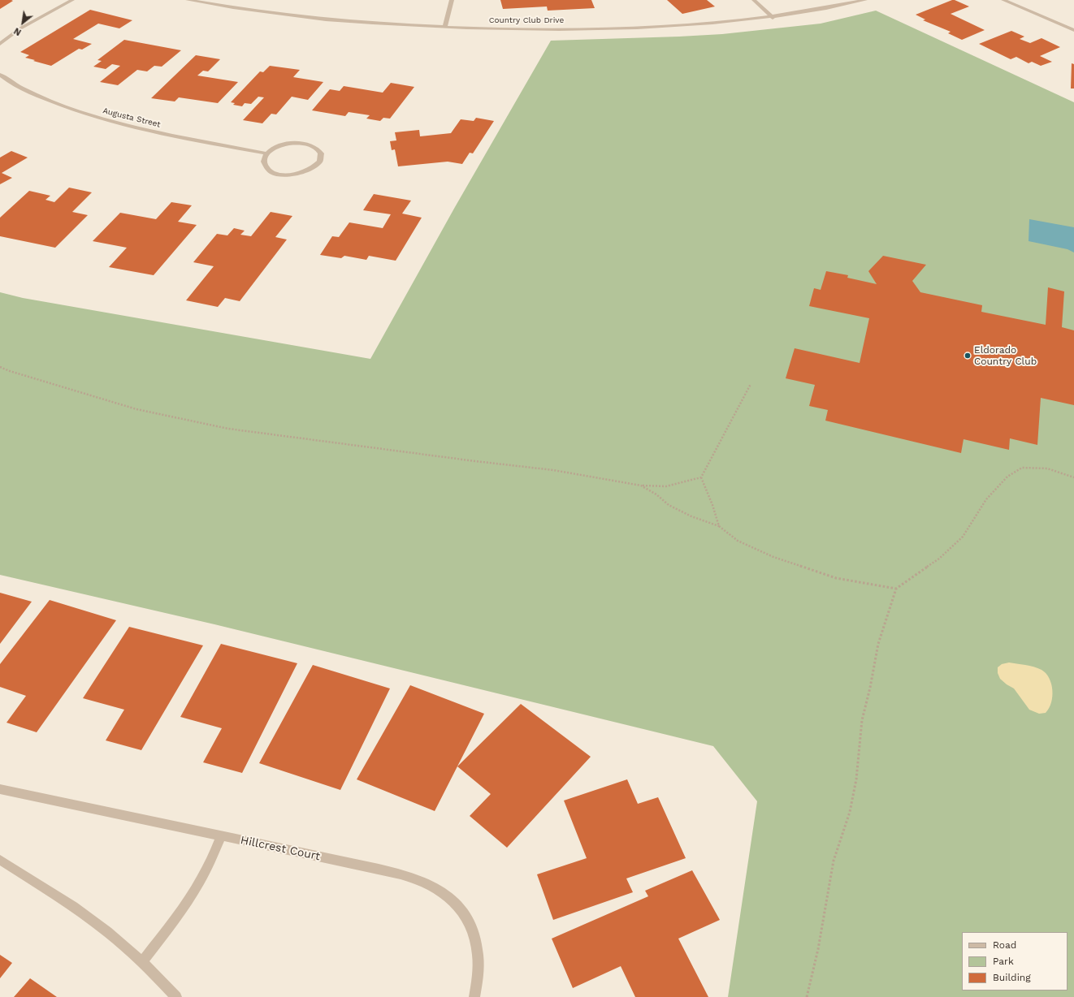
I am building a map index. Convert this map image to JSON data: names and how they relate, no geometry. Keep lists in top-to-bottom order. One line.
{"streets":{"street":["Country Club Drive","Augusta Street","Hillcrest Court"]},"places":["Eldorado Country Club"],"legend":["Road","Park","Building"],"north":"bottom left"}
